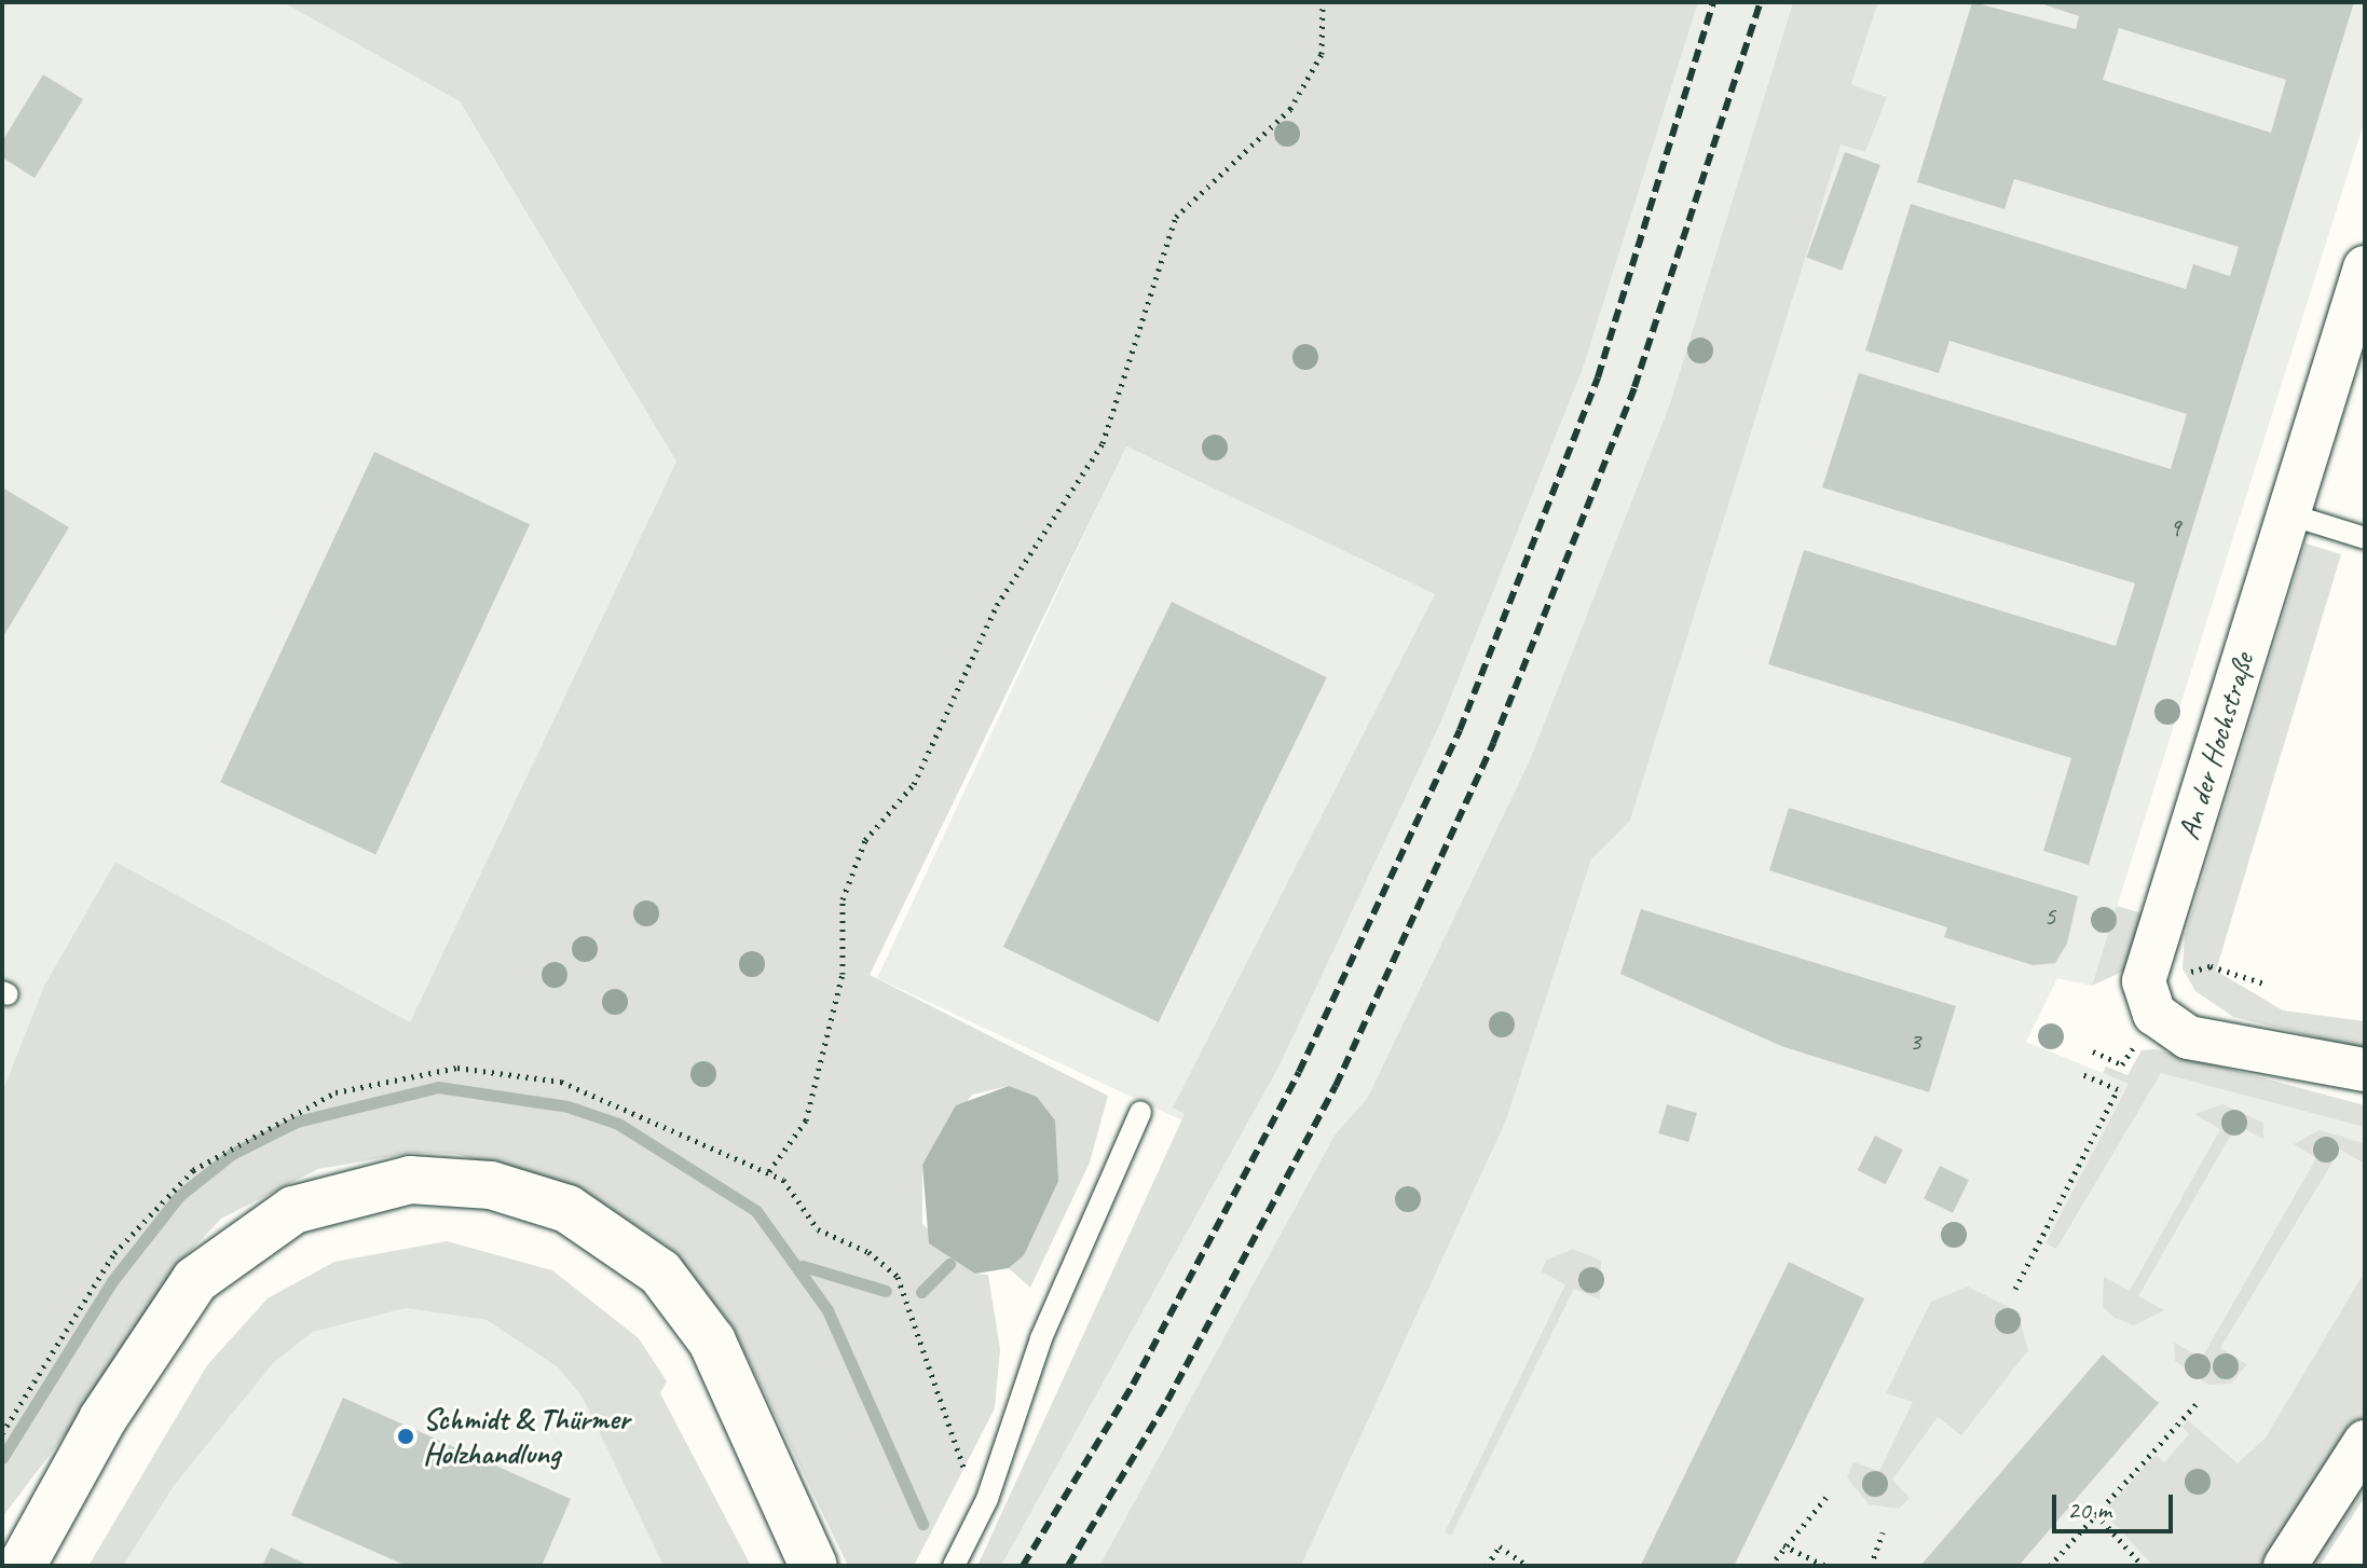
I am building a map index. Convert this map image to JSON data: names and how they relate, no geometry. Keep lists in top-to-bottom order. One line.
{"streets":{"street":["An der Hochstraße"]},"places":["Schmidt & Thürmer Holzhandlung"],"house_numbers":["9","5","3"],"scale_bar":"20 m"}
